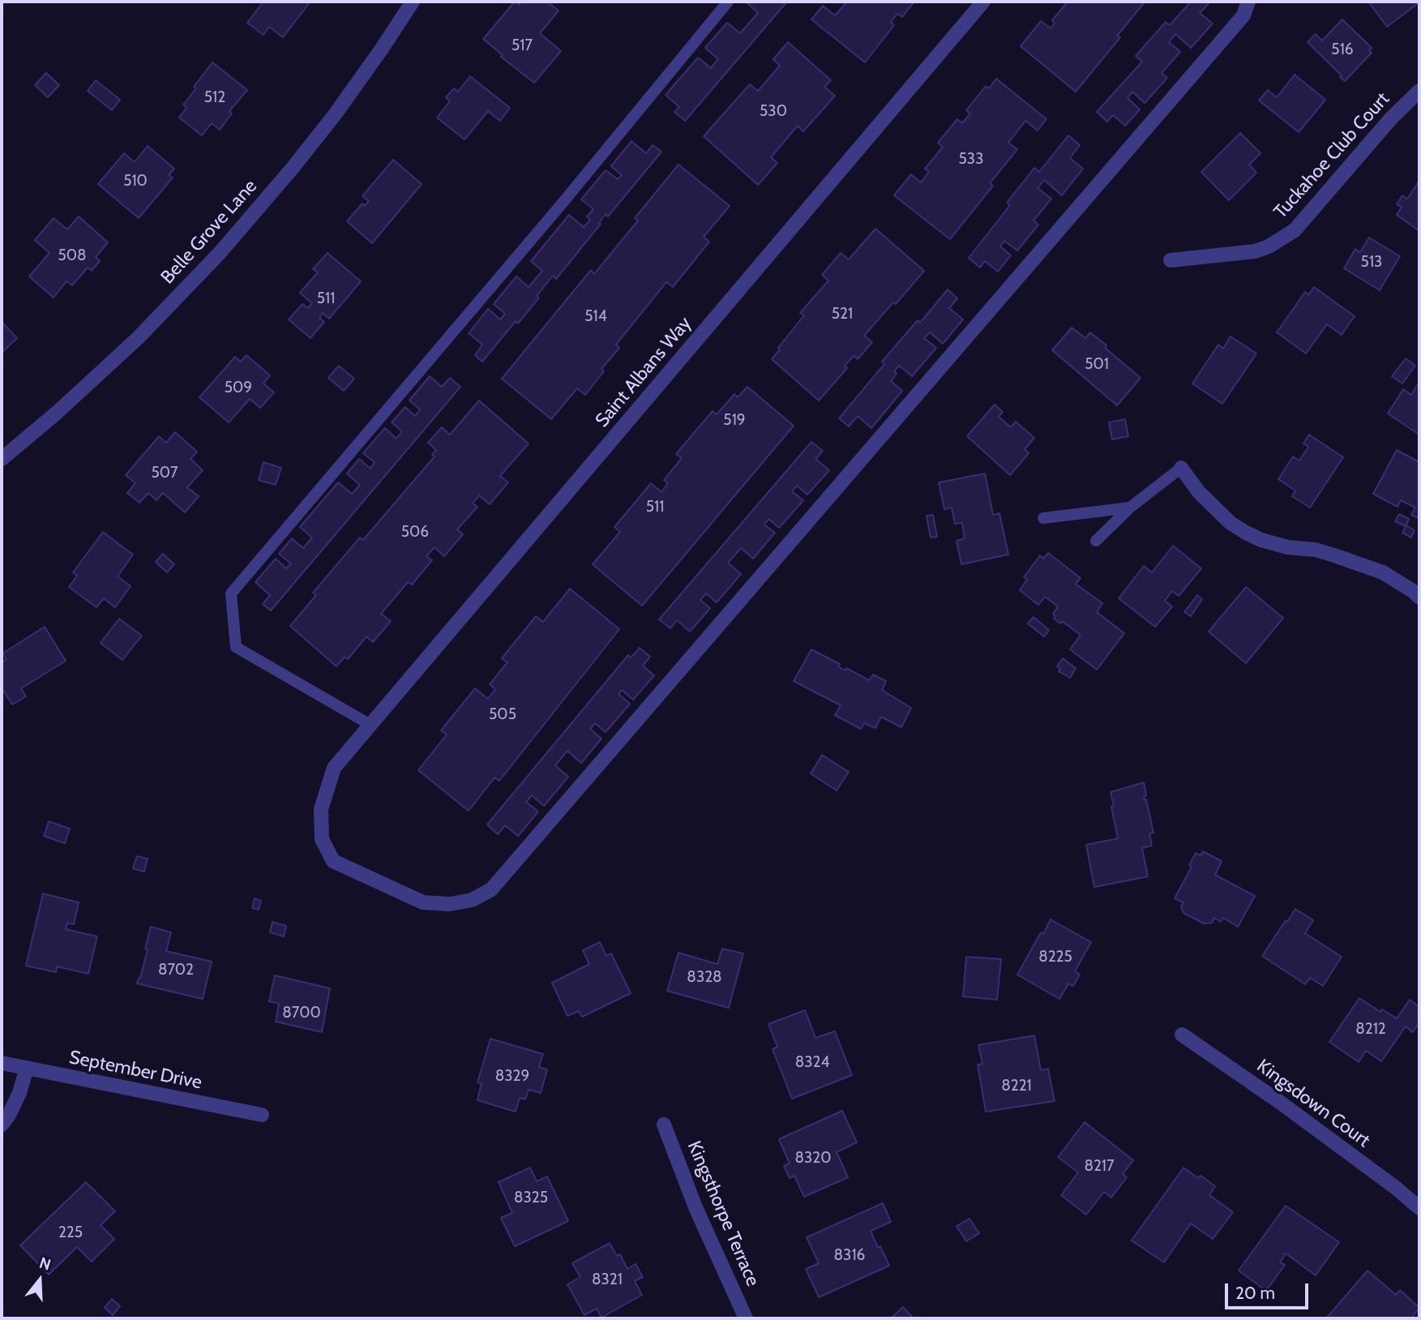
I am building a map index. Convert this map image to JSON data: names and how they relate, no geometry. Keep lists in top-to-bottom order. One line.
{"streets":{"street":["Tuckahoe Club Court","Belle Grove Lane","Saint Albans Way","September Drive","Kingsdown Court","Kingsthorpe Terrace"]},"house_numbers":["517","516","512","530","533","510","508","513","511","521","514","501","509","519","507","511","506","505","8225","8702","8328","8700","8212","8324","8329","8221","8320","8217","8325","225","8316","8321"],"scale_bar":"20 m","north":"top"}
